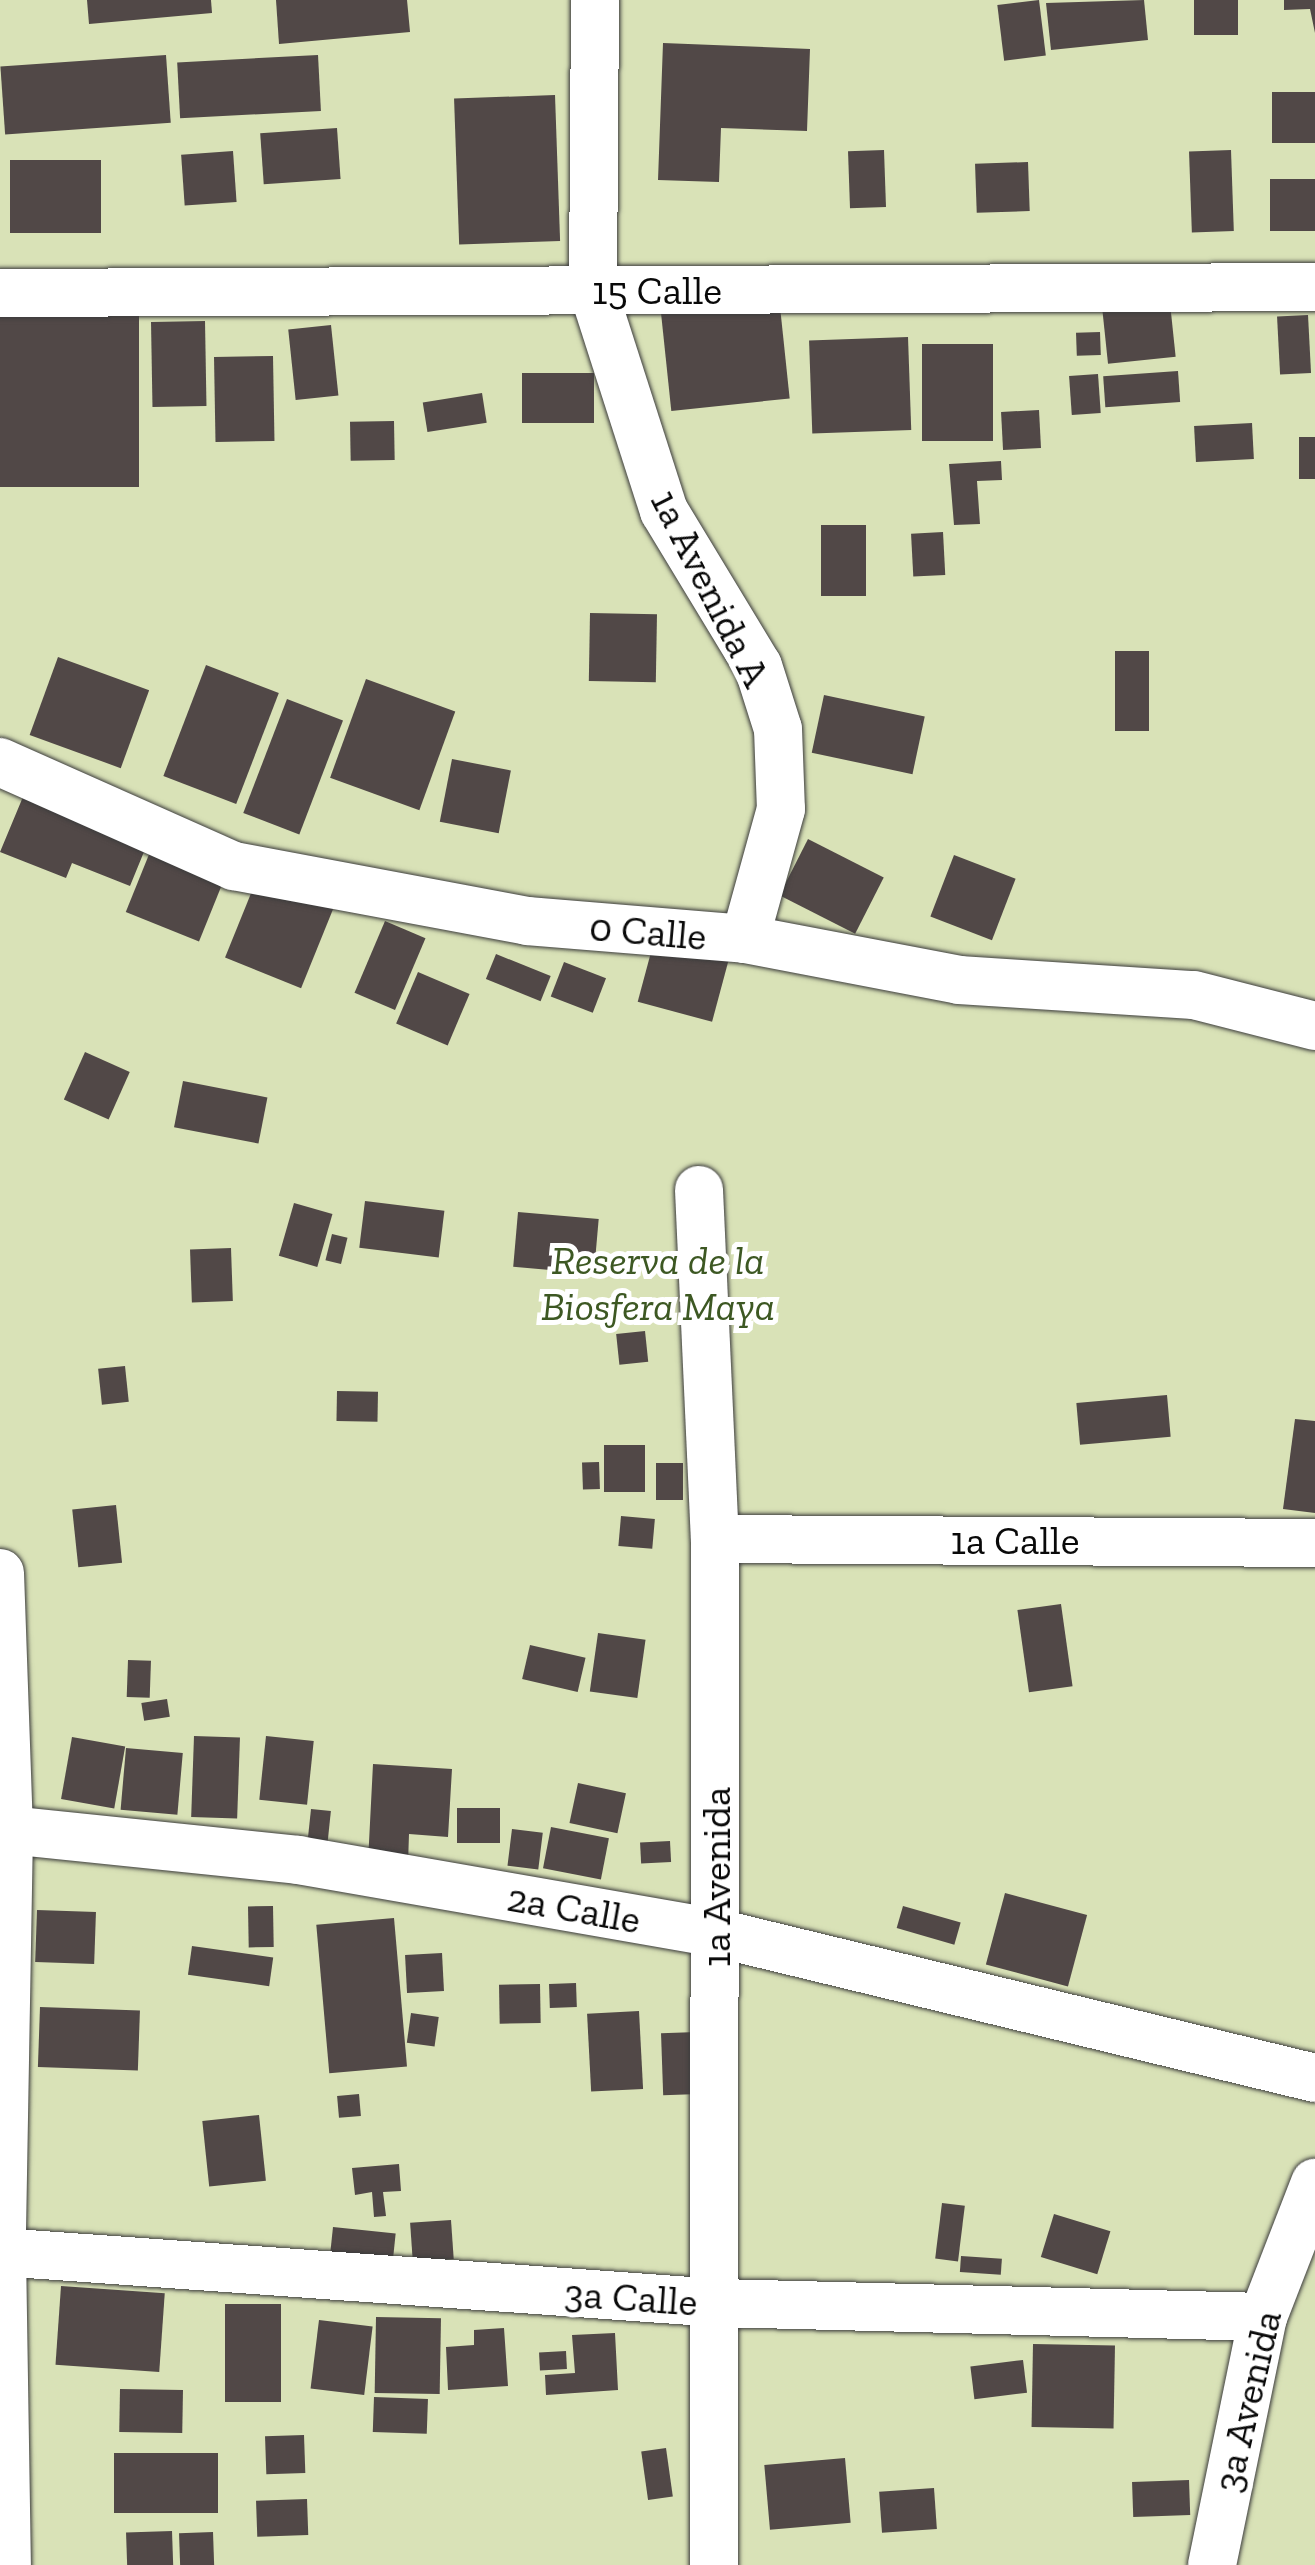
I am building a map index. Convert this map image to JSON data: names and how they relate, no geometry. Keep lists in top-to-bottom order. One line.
{"streets":{"street":["15 Calle","1a Avenida A","0 Calle","1a Calle","1a Avenida","2a Calle","3a Calle","3a Avenida"]},"crossings":[["15 Calle","1a Avenida A"],["1a Avenida A","0 Calle"],["1a Calle","1a Avenida"],["1a Avenida","2a Calle"],["1a Avenida","3a Calle"],["3a Calle","3a Avenida"]],"parks":["Reserva de la Biosfera Maya"]}
